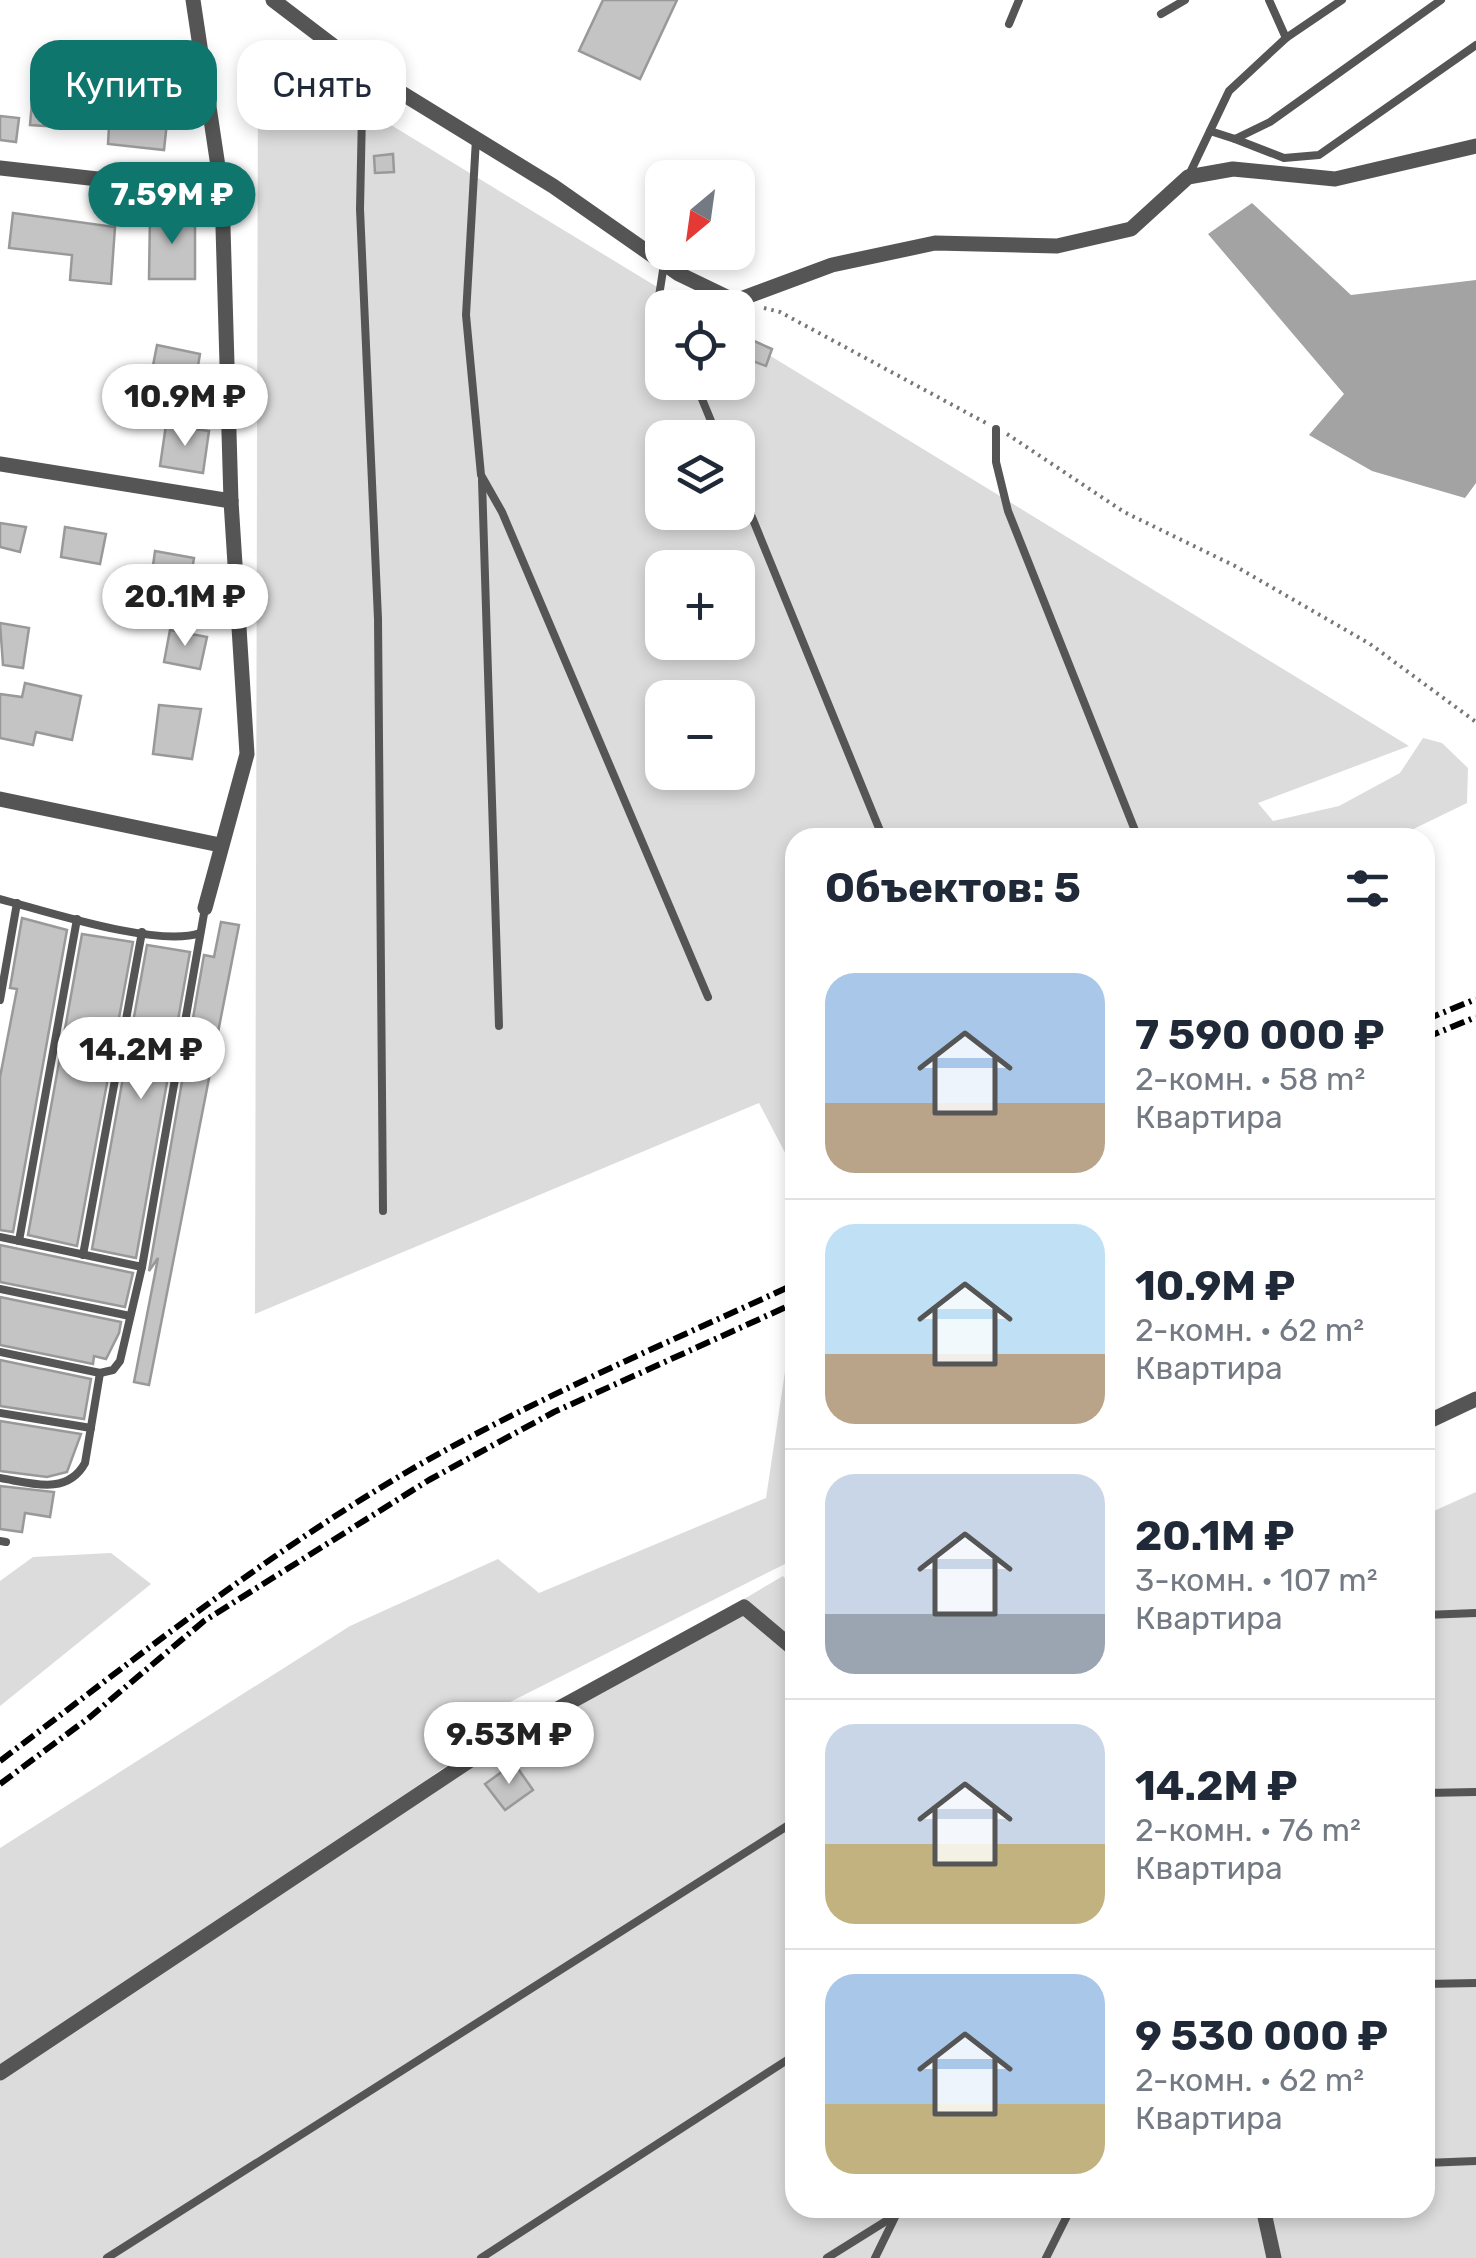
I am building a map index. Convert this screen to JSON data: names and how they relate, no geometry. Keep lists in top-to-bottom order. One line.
{"north":"bottom left","page":{"chip":["Купить","Снять"],"map_buttons":["+","−"],"price":["7.59M ₽","10.9M ₽","20.1M ₽","14.2M ₽","9.53M ₽"],"heading":"Объектов: 5","list":[{"name":"7 590 000 ₽","note":"2-комн. · 58 m² · Квартира"},{"name":"10.9M ₽","note":"2-комн. · 62 m² · Квартира"},{"name":"20.1M ₽","note":"3-комн. · 107 m² · Квартира"},{"name":"14.2M ₽","note":"2-комн. · 76 m² · Квартира"},{"name":"9 530 000 ₽","note":"2-комн. · 62 m² · Квартира"}]}}
